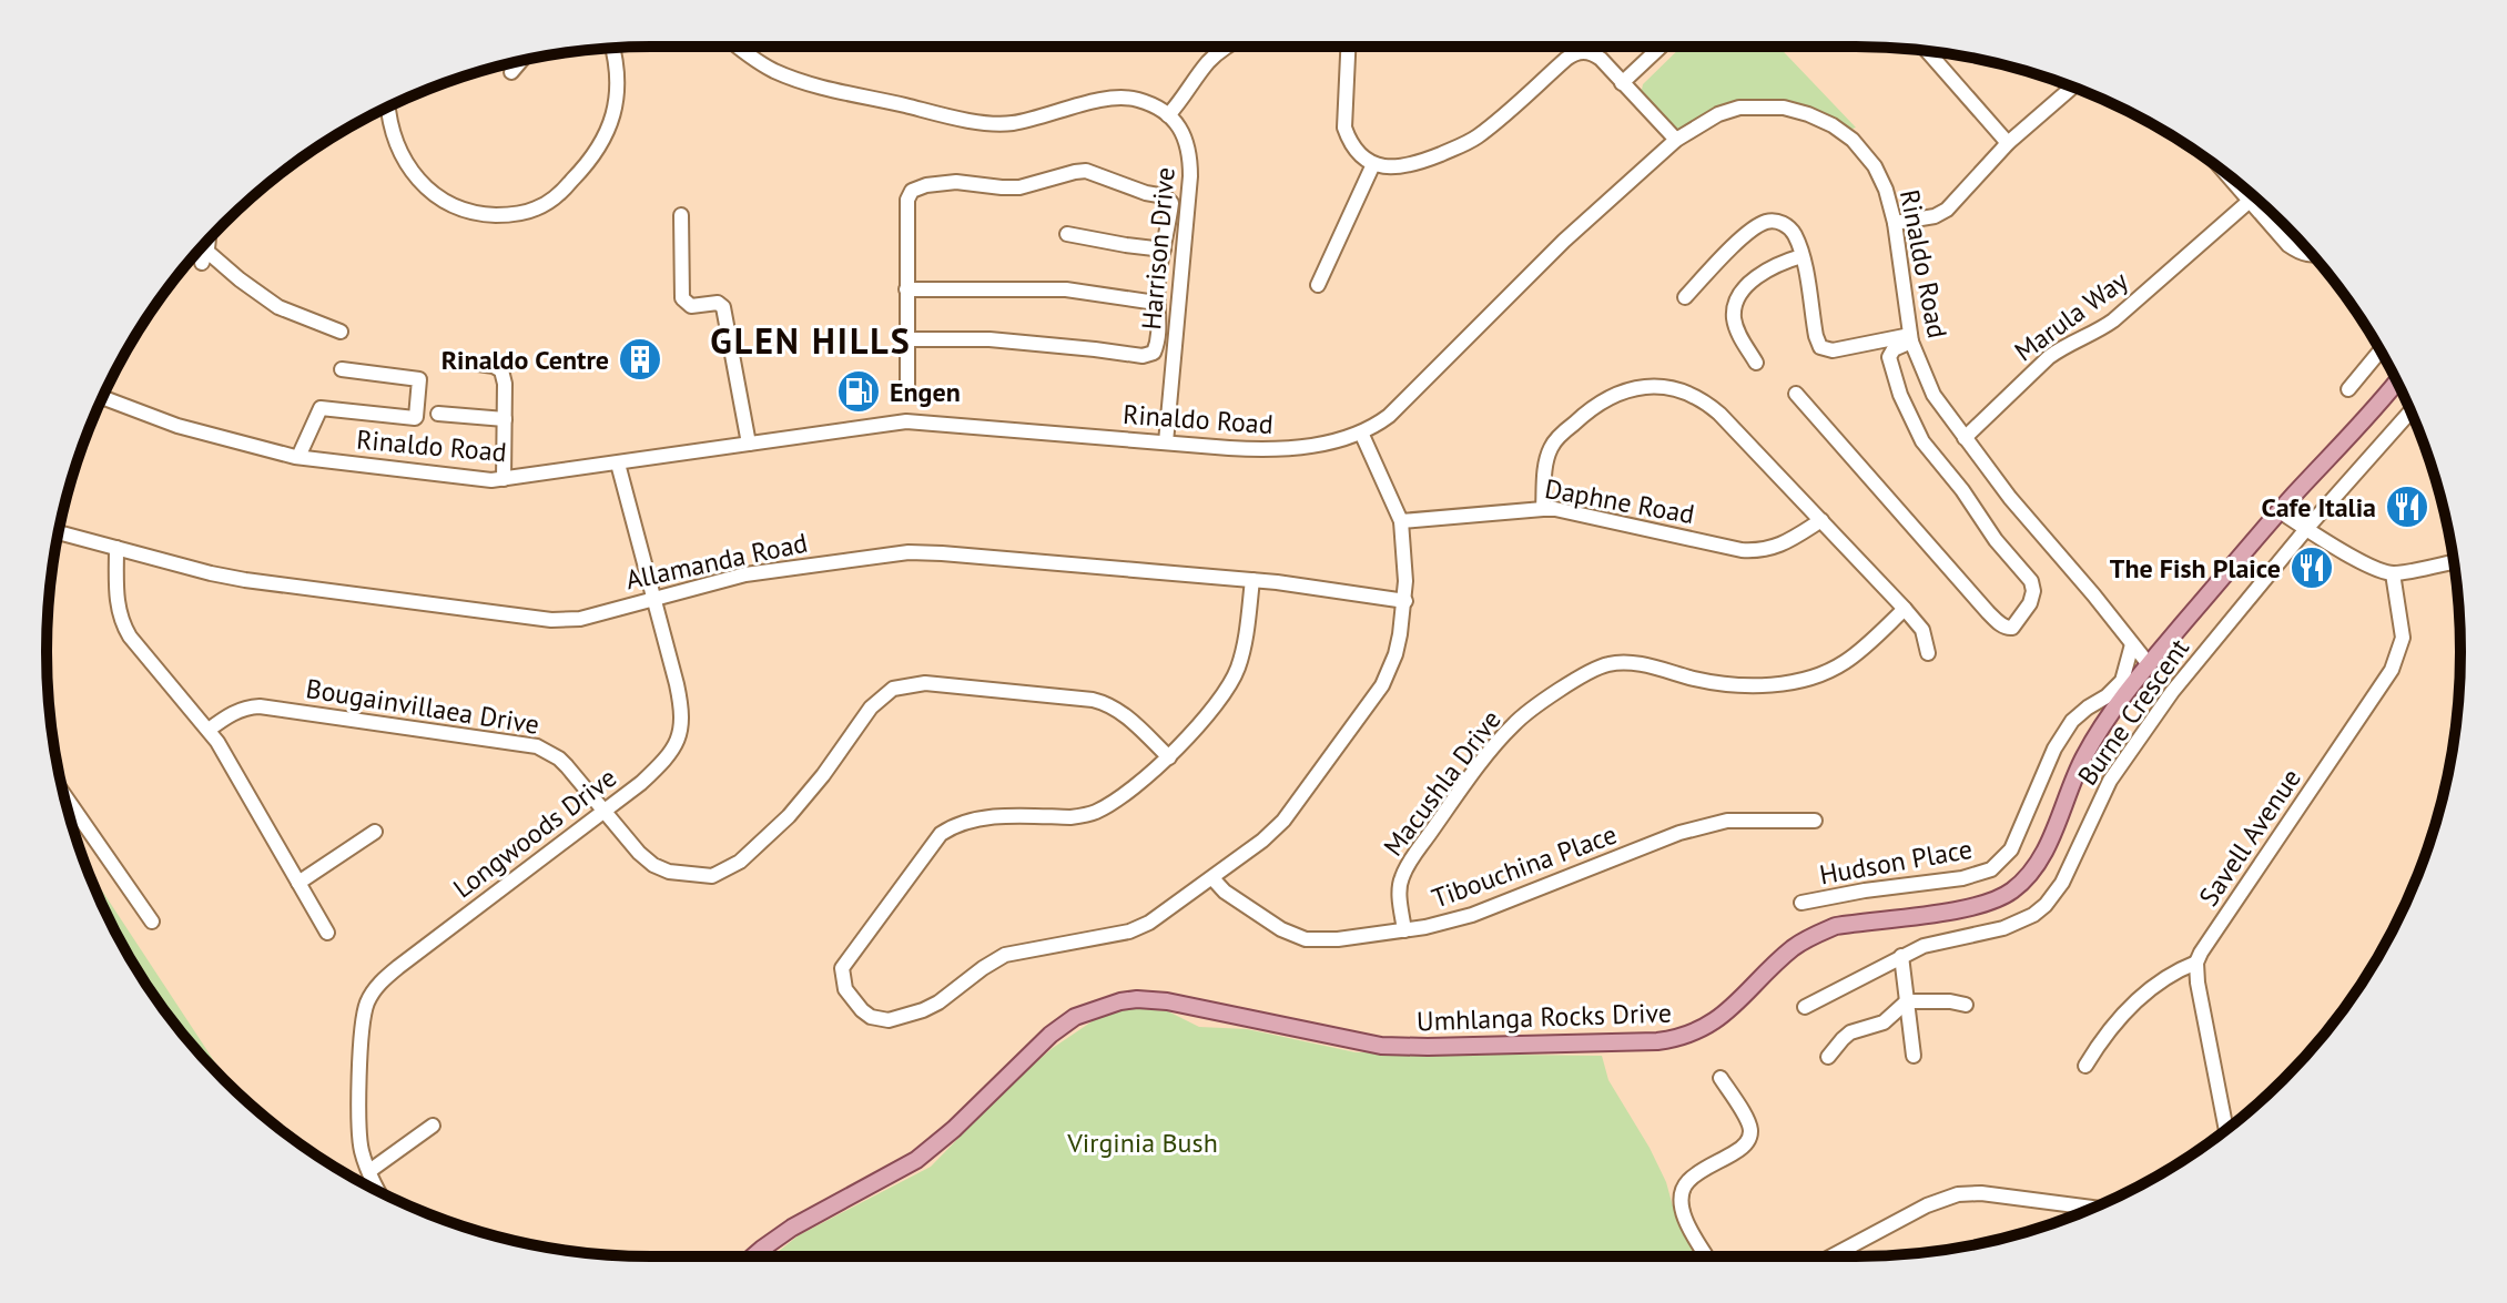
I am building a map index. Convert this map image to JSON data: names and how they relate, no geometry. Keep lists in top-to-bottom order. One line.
{"streets":{"main road":["Umhlanga Rocks Drive"],"street":["Harrison Drive","Rinaldo Road","Marula Way","Daphne Road","Allamanda Road","Bougainvillaea Drive","Burne Crescent","Macushla Drive","Longwoods Drive","Savell Avenue","Hudson Place","Tibouchina Place"]},"crossings":[["Harrison Drive","Rinaldo Road"],["Rinaldo Road","Marula Way"],["Rinaldo Road","Longwoods Drive"],["Rinaldo Road","Hudson Place"],["Rinaldo Road","Umhlanga Rocks Drive"],["Allamanda Road","Longwoods Drive"],["Bougainvillaea Drive","Longwoods Drive"],["Macushla Drive","Tibouchina Place"]],"districts":["GLEN HILLS"],"parks":["Virginia Bush"],"places":{"building":["Rinaldo Centre"],"fuel station":["Engen"],"restaurant":["Cafe Italia","The Fish Plaice"]}}
